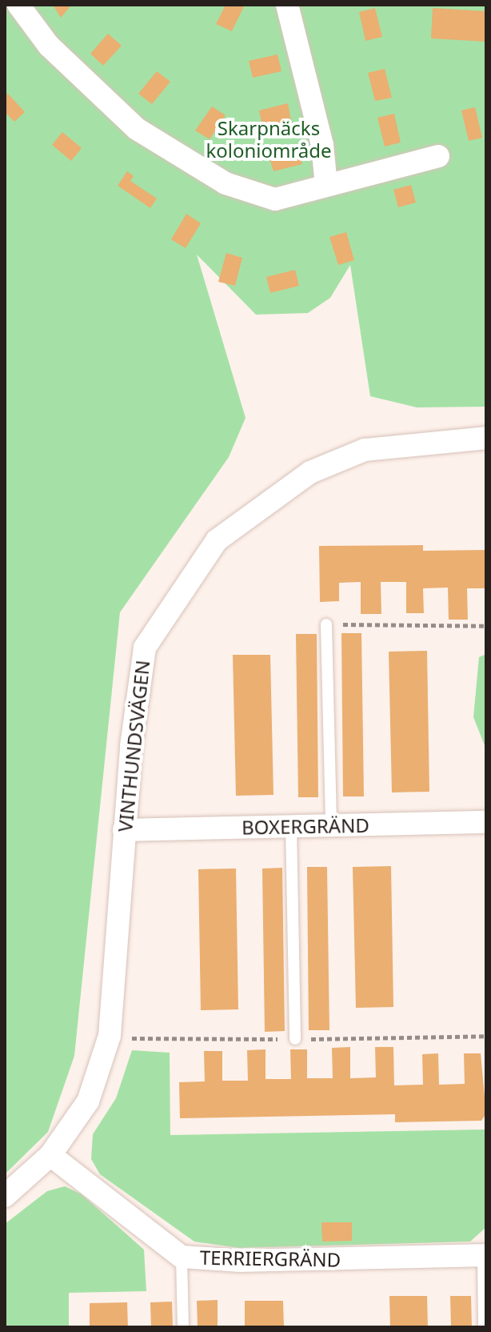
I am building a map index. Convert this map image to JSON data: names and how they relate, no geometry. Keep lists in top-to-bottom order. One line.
{"streets":{"street":["VINTHUNDSVÄGEN","BOXERGRÄND","TERRIERGRÄND"]},"crossings":[["VINTHUNDSVÄGEN","BOXERGRÄND"],["VINTHUNDSVÄGEN","TERRIERGRÄND"]],"parks":["Skarpnäcks koloniområde"]}
